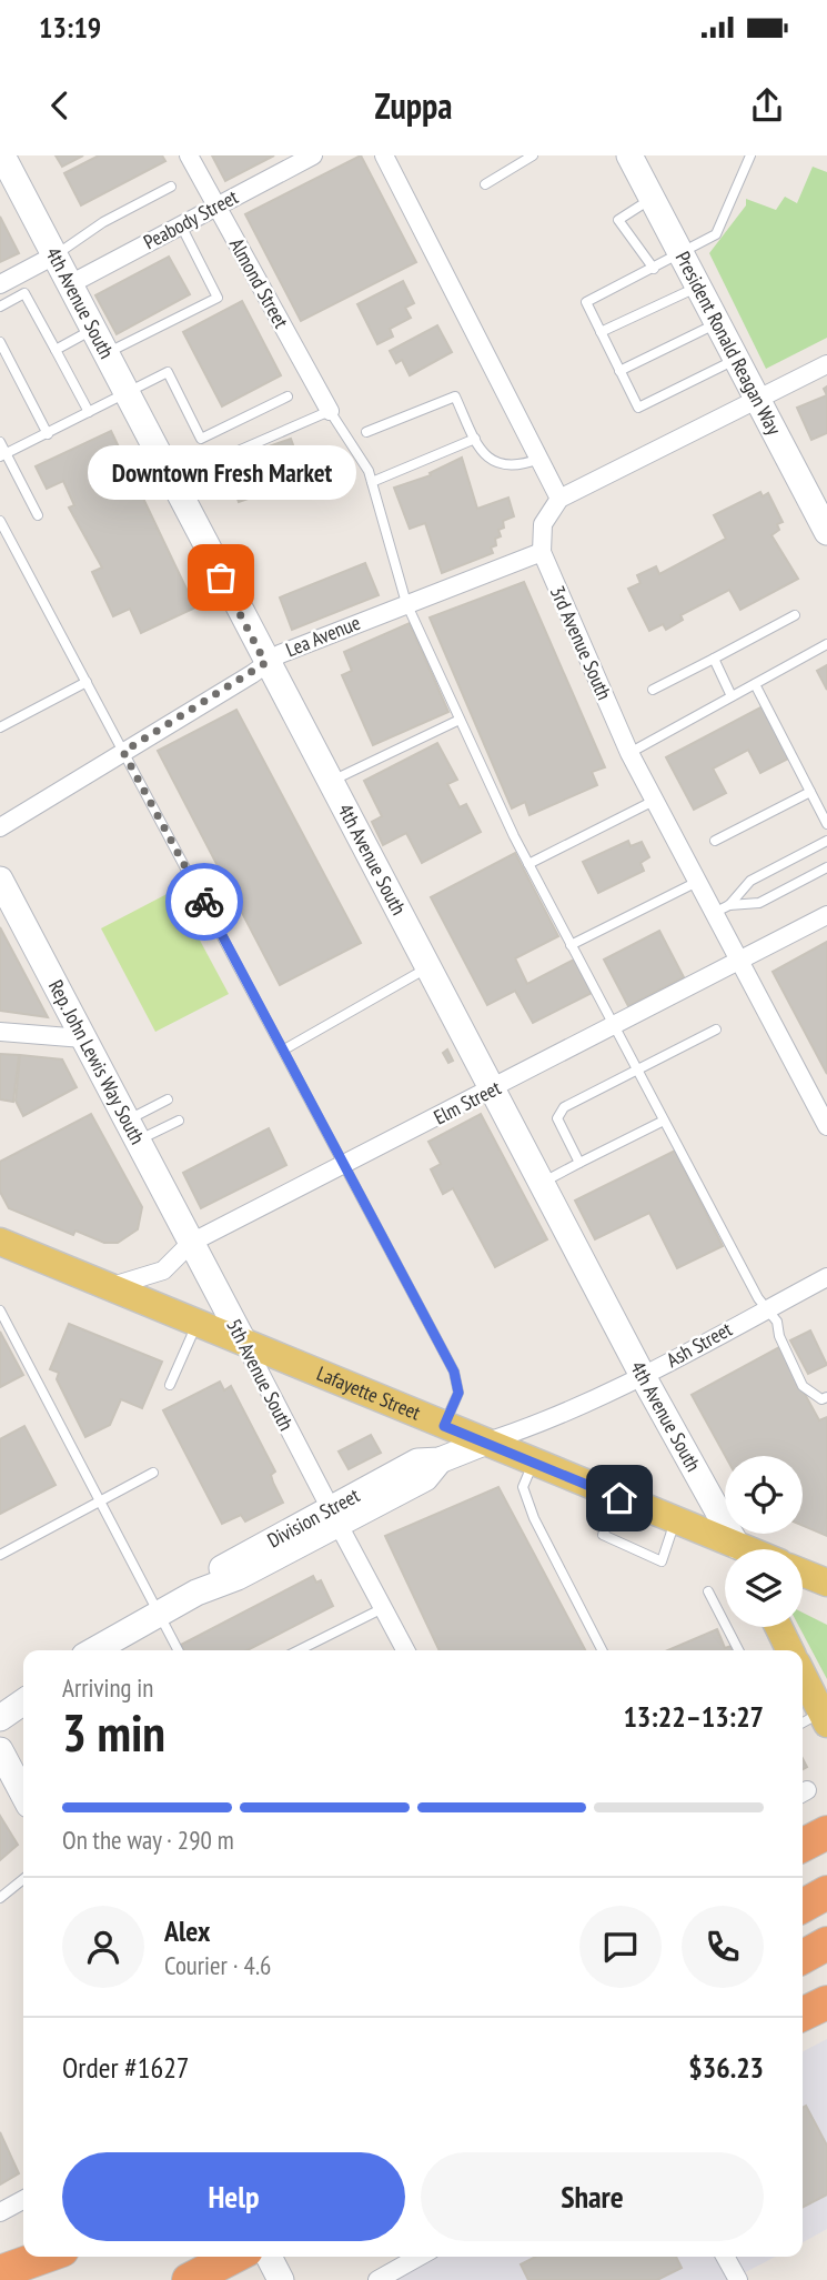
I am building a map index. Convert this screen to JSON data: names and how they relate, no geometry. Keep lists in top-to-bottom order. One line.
{"streets":{"main road":["Lafayette Street"],"street":["Peabody Street","Almond Street","4th Avenue South","President Ronald Reagan Way","Lea Avenue","3rd Avenue South","Rep. John Lewis Way South","Elm Street","Ash Street","5th Avenue South","Division Street"]},"crossings":[["Peabody Street","Almond Street"],["Peabody Street","4th Avenue South"],["4th Avenue South","Lea Avenue"],["4th Avenue South","Elm Street"],["4th Avenue South","Ash Street"],["Lea Avenue","3rd Avenue South"],["3rd Avenue South","Elm Street"],["Rep. John Lewis Way South","Elm Street"],["Rep. John Lewis Way South","5th Avenue South"],["Elm Street","5th Avenue South"],["Elm Street","Lafayette Street"],["Ash Street","Lafayette Street"],["Ash Street","Division Street"],["5th Avenue South","Lafayette Street"],["5th Avenue South","Division Street"],["Lafayette Street","Division Street"]],"places":["Downtown Fresh Market"],"page":{"status":"13:19","header":"Zuppa","bubble":"Downtown Fresh Market","heading":["3 min","Arriving in","13:22–13:27"],"panel":["Alex","Courier · 4.6","Order #1627","$36.23"],"bar":"On the way · 290 m","buttons":["Help","Share"]}}
